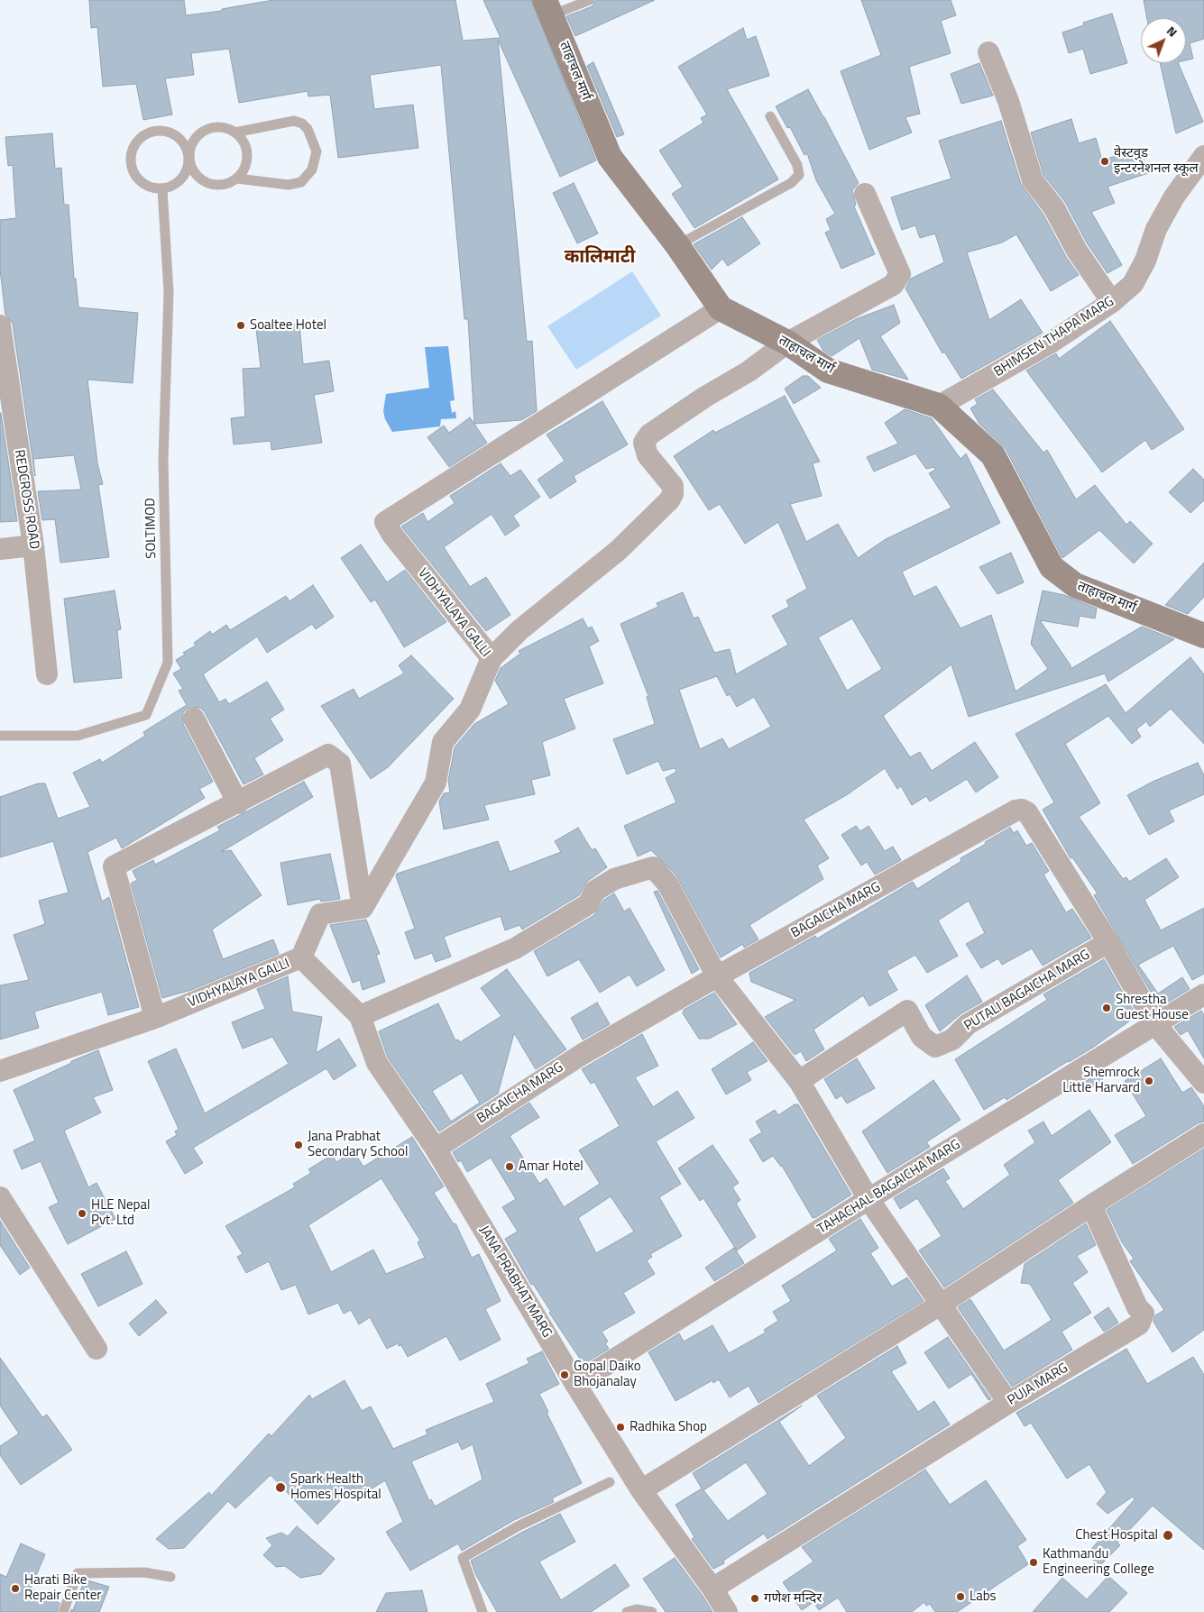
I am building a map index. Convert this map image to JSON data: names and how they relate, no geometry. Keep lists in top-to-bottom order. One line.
{"streets":{"street":["ताहाचल मार्ग","BHIMSEN THAPA MARG","REDCROSS ROAD","VIDHYALAYA GALLI","BAGAICHA MARG","PUTALI BAGAICHA MARG","TAHACHAL BAGAICHA MARG","JANA PRABHAT MARG","PUJA MARG"],"lane":["SOLTIMOD"]},"crossings":[["ताहाचल मार्ग","BHIMSEN THAPA MARG"],["ताहाचल मार्ग","VIDHYALAYA GALLI"],["VIDHYALAYA GALLI","JANA PRABHAT MARG"],["BAGAICHA MARG","PUTALI BAGAICHA MARG"],["BAGAICHA MARG","TAHACHAL BAGAICHA MARG"],["BAGAICHA MARG","JANA PRABHAT MARG"],["TAHACHAL BAGAICHA MARG","JANA PRABHAT MARG"],["JANA PRABHAT MARG","PUJA MARG"]],"districts":["कालिमाटी"],"places":["वेस्टवुड इन्टरनेशनल स्कूल","Soaltee Hotel","Shrestha Guest House","Shemrock Little Harvard","Jana Prabhat Secondary School","Amar Hotel","HLE Nepal Pvt. Ltd","Gopal Daiko Bhojanalay","Radhika Shop","Spark Health Homes Hospital","Chest Hospital","Kathmandu Engineering College","Harati Bike Repair Center","Labs","गणेश मन्दिर"],"north":"top right"}
